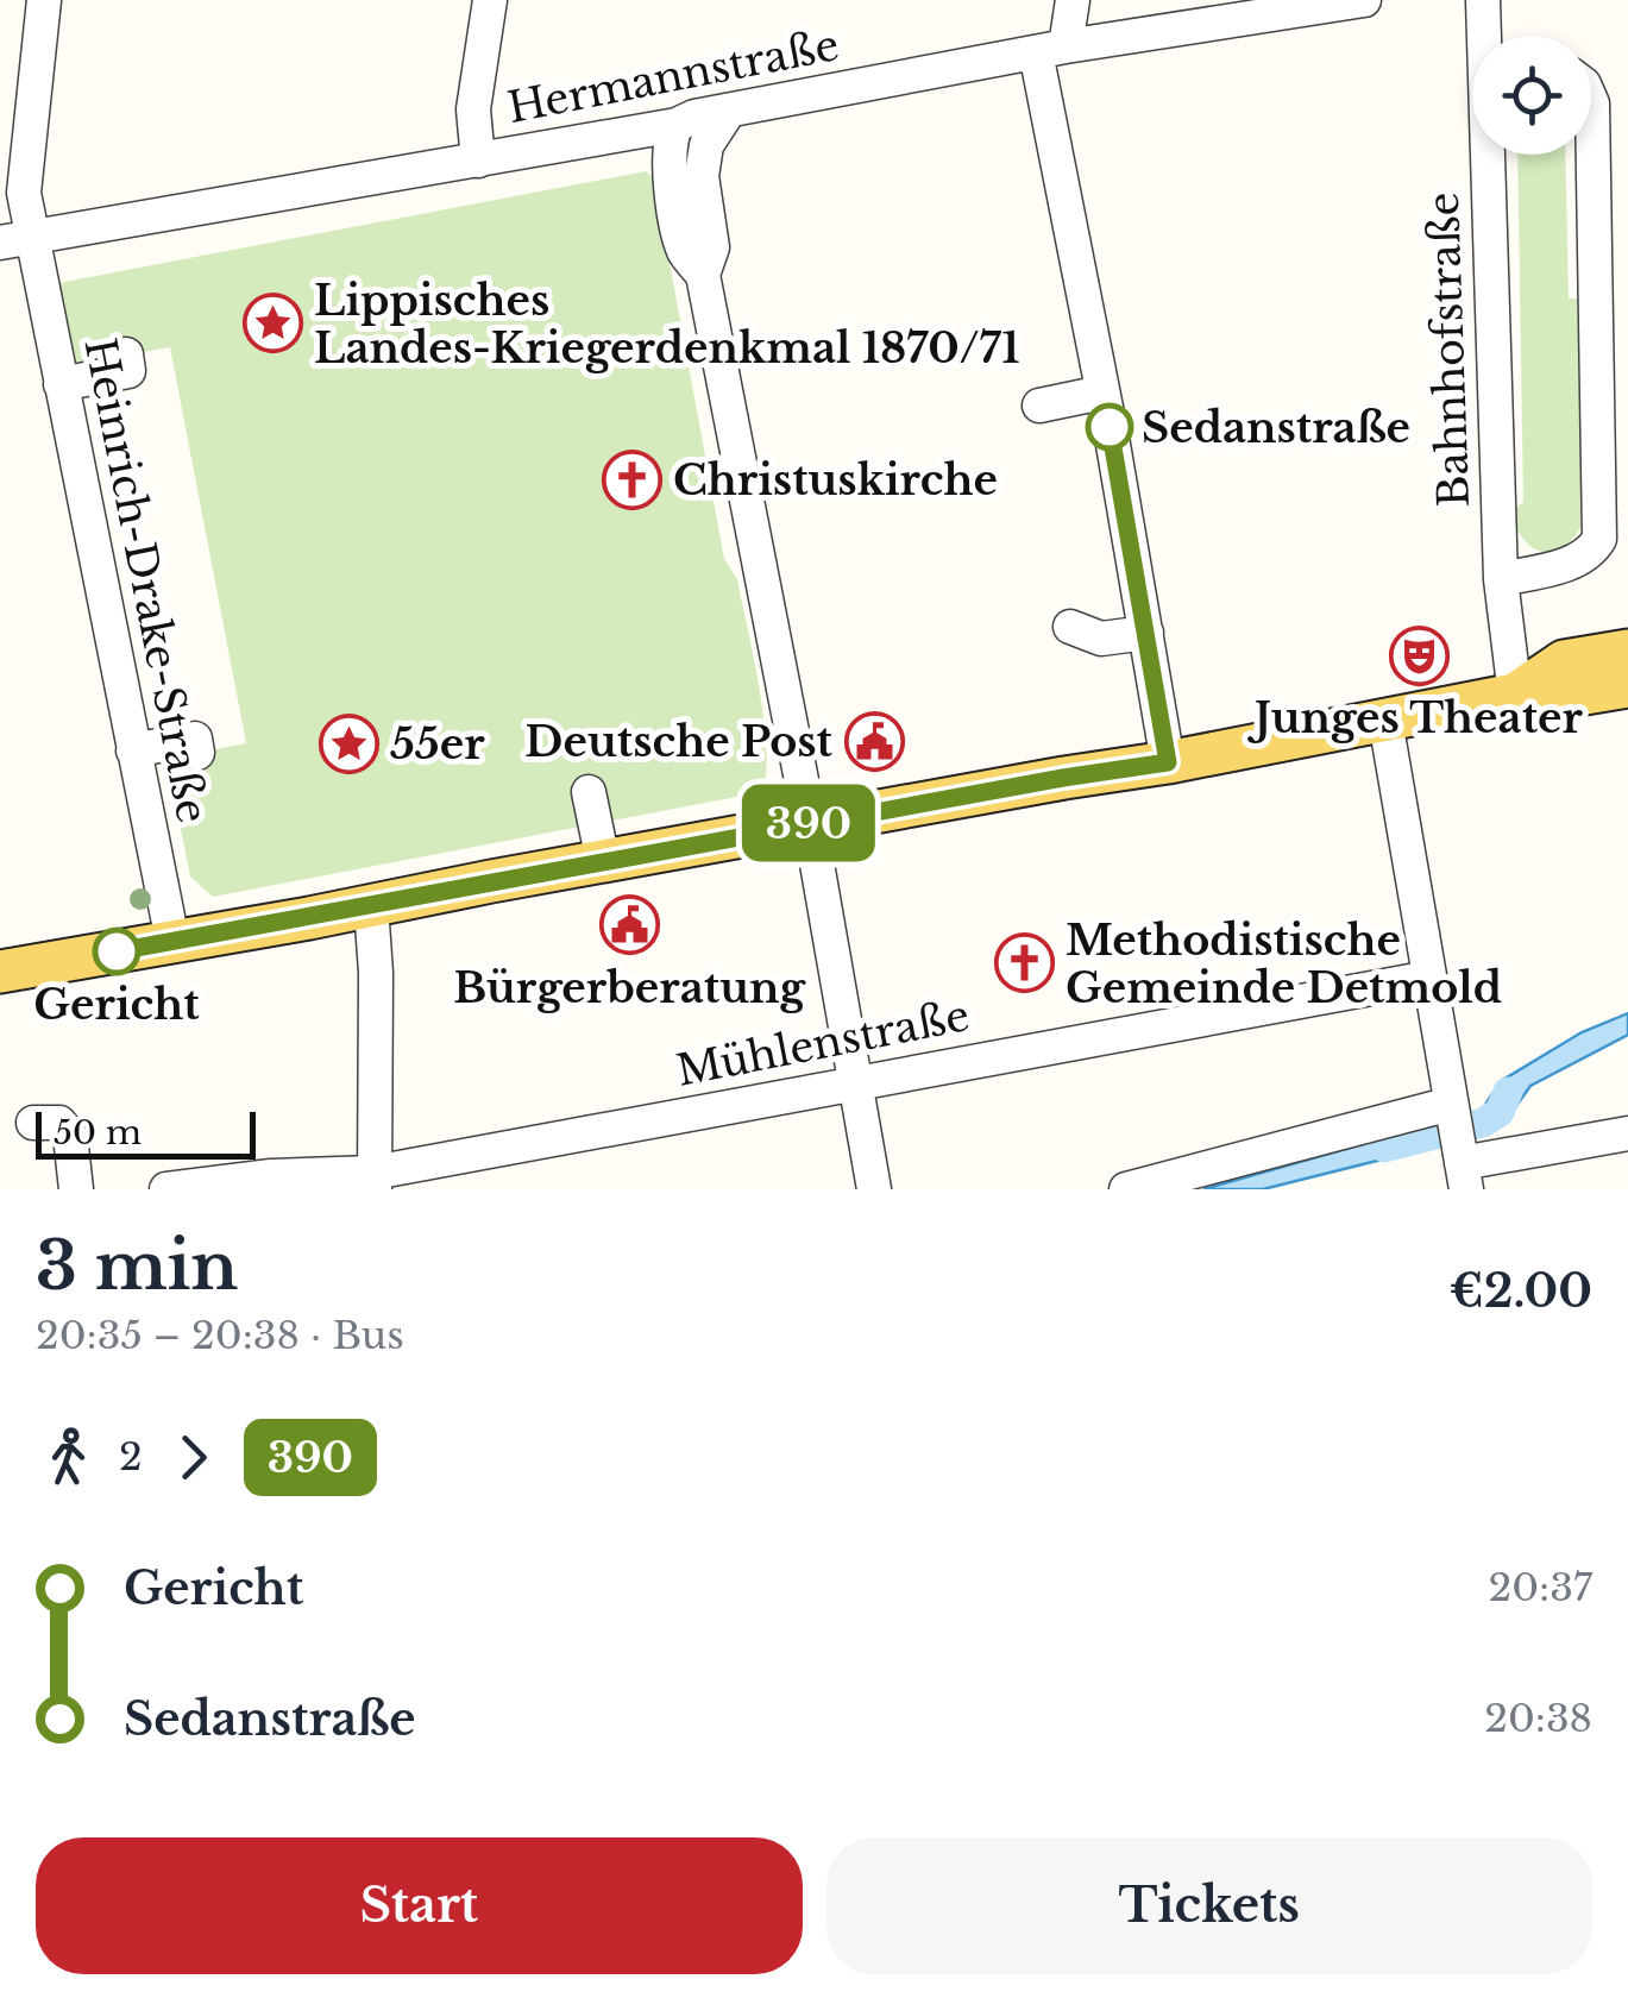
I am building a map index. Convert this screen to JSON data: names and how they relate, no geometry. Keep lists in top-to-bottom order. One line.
{"streets":{"street":["Hermannstraße","Bahnhofstraße","Heinrich-Drake-Straße","Mühlenstraße"]},"crossings":[["Hermannstraße","Heinrich-Drake-Straße"]],"places":{"place":["Lippisches Landes-Kriegerdenkmal 1870/71","55er"],"other":["Sedanstraße","Gericht"],"church":["Christuskirche","Methodistische Gemeinde Detmold"],"theatre":["Junges Theater"],"public building":["Deutsche Post","Bürgerberatung"]},"lines":["bus line 390"],"scale_bar":"50 m","page":{"on_map":"390","scale":"50 m","heading":["3 min","20:35 – 20:38 · Bus","€2.00"],"legs":["2","390"],"list":[{"name":"Gericht","value":"20:37"},{"name":"Sedanstraße","value":"20:38"}],"buttons":["Start","Tickets"]}}
